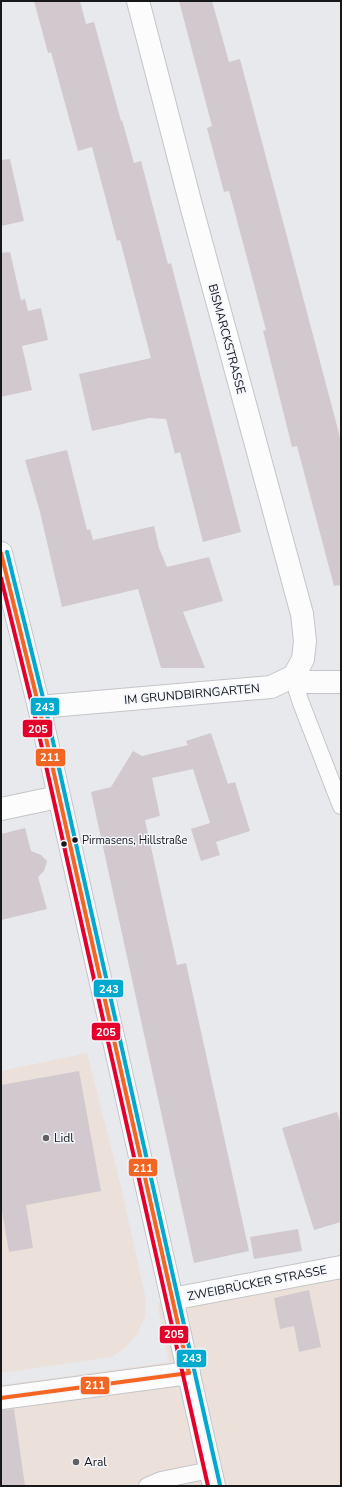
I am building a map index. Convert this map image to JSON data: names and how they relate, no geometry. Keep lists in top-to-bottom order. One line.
{"streets":{"street":["BISMARCKSTRASSE","IM GRUNDBIRNGARTEN","ZWEIBRÜCKER STRASSE"]},"crossings":[["BISMARCKSTRASSE","IM GRUNDBIRNGARTEN"],["IM GRUNDBIRNGARTEN","ZWEIBRÜCKER STRASSE"]],"places":["Pirmasens, Hillstraße","Lidl","Aral"],"lines":["transit line 243","transit line 211","transit line 205"]}
